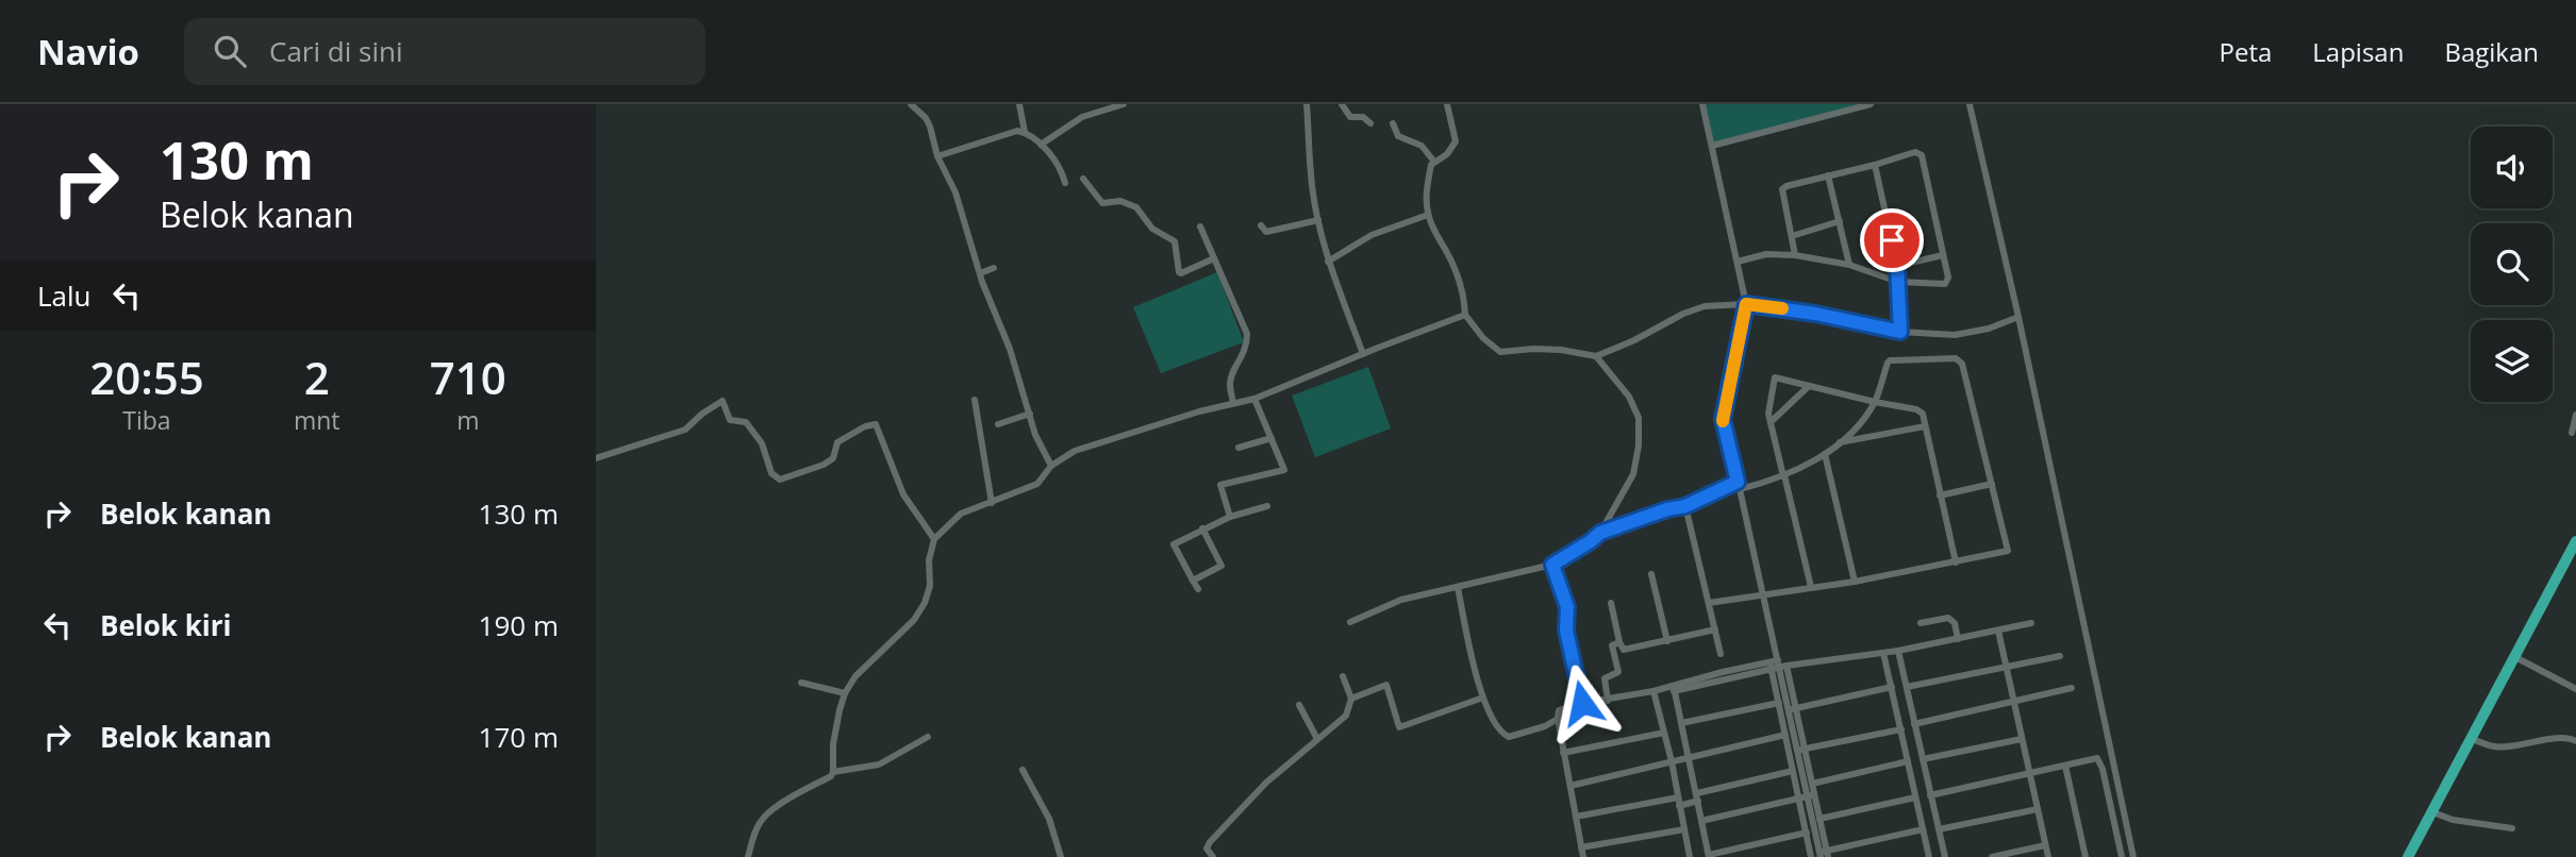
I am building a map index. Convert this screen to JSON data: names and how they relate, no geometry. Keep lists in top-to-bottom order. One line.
{"page":{"header":"Navio","search":"Cari di sini","nav":["Peta","Lapisan","Bagikan"],"turn":["130 m","Belok kanan"],"then":"Lalu","eta":["20:55","Tiba","2","mnt","710","m"],"list":[{"name":"Belok kanan","value":"130 m"},{"name":"Belok kiri","value":"190 m"},{"name":"Belok kanan","value":"170 m"}]}}
